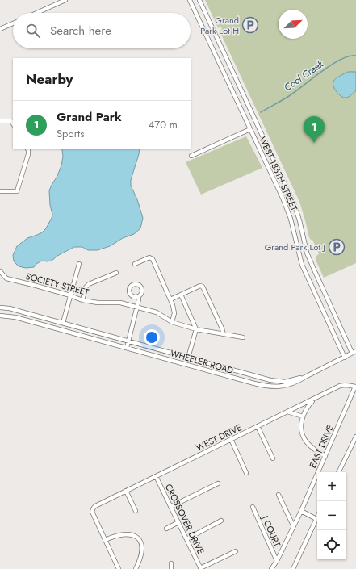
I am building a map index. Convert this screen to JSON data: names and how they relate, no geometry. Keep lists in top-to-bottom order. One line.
{"streets":{"street":["WEST 186TH STREET","SOCIETY STREET","WHEELER ROAD","WEST DRIVE","EAST DRIVE","CROSSOVER DRIVE","J COURT"]},"crossings":[["WEST 186TH STREET","WHEELER ROAD"],["WEST DRIVE","EAST DRIVE"],["WEST DRIVE","CROSSOVER DRIVE"],["EAST DRIVE","J COURT"]],"water":["Cool Creek"],"places":{"parking":["Grand Park Lot H","Grand Park Lot J"]},"north":"top right","page":{"search":"Search here","heading":"Nearby","list":[{"mark":"1","name":"Grand Park","note":"Sports","value":"470 m"}],"pins":"1","map_buttons":["+","−"]}}
